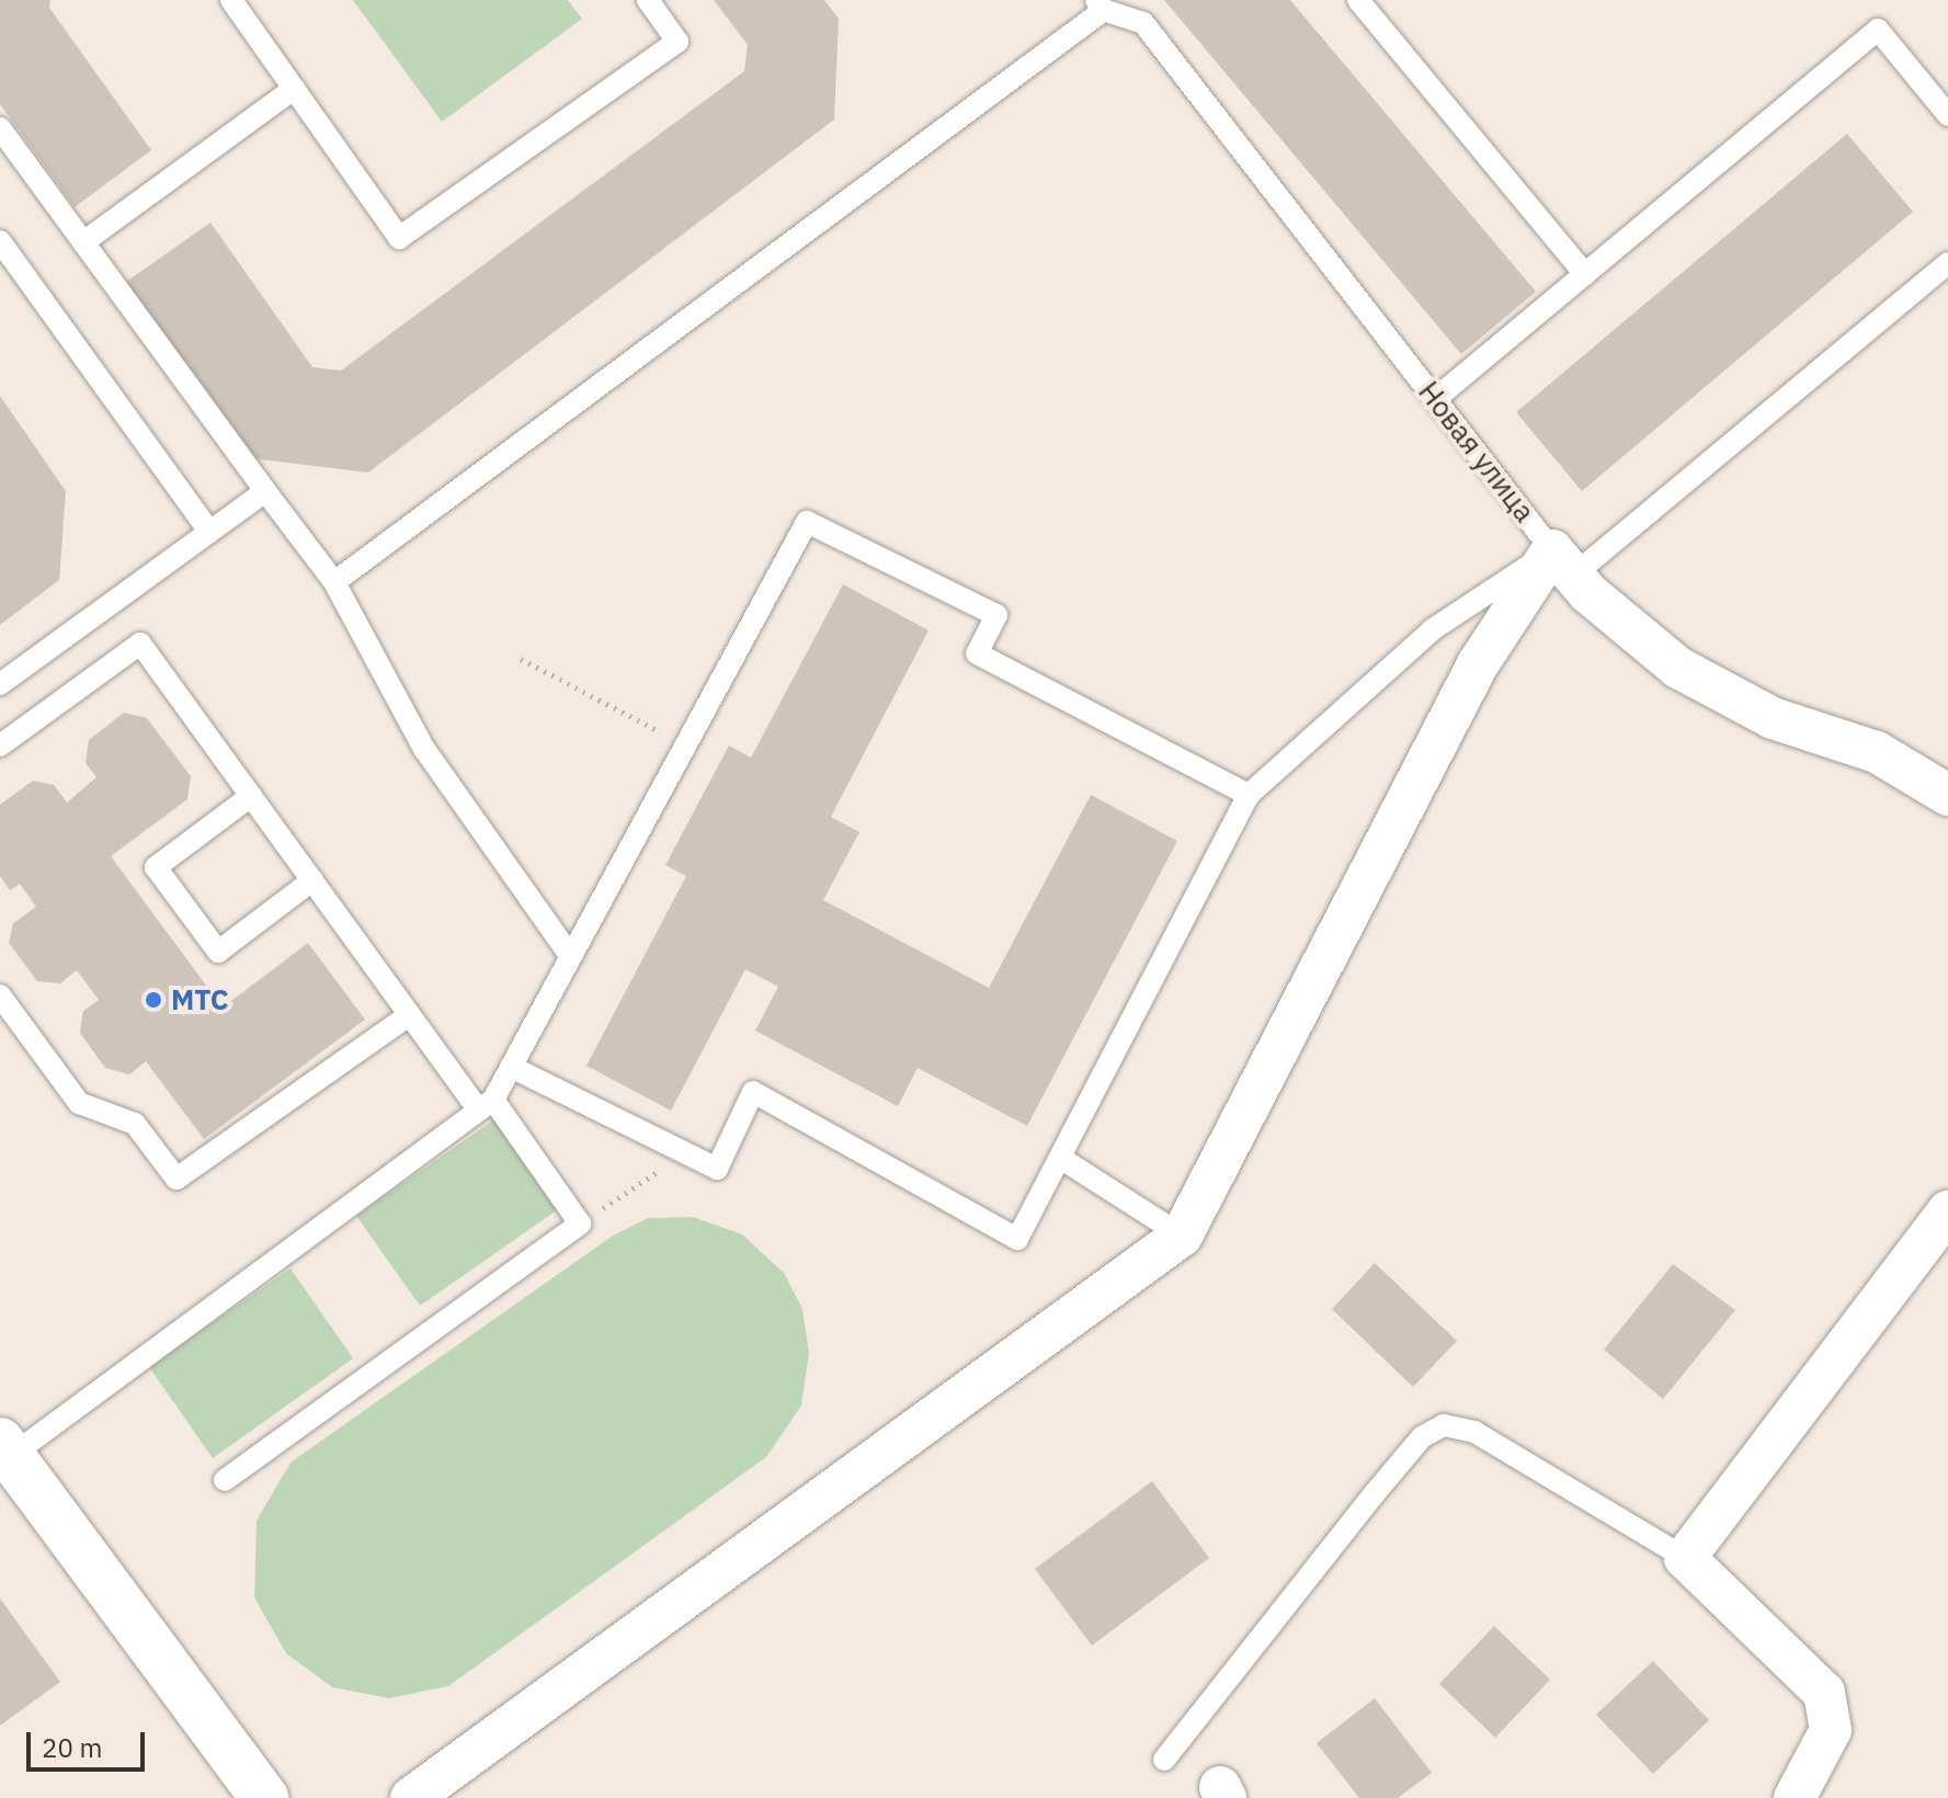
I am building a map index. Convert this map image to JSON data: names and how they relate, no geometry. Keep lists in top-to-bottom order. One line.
{"streets":{"street":["Новая улица"]},"places":["МТС"],"scale_bar":"20 m"}
